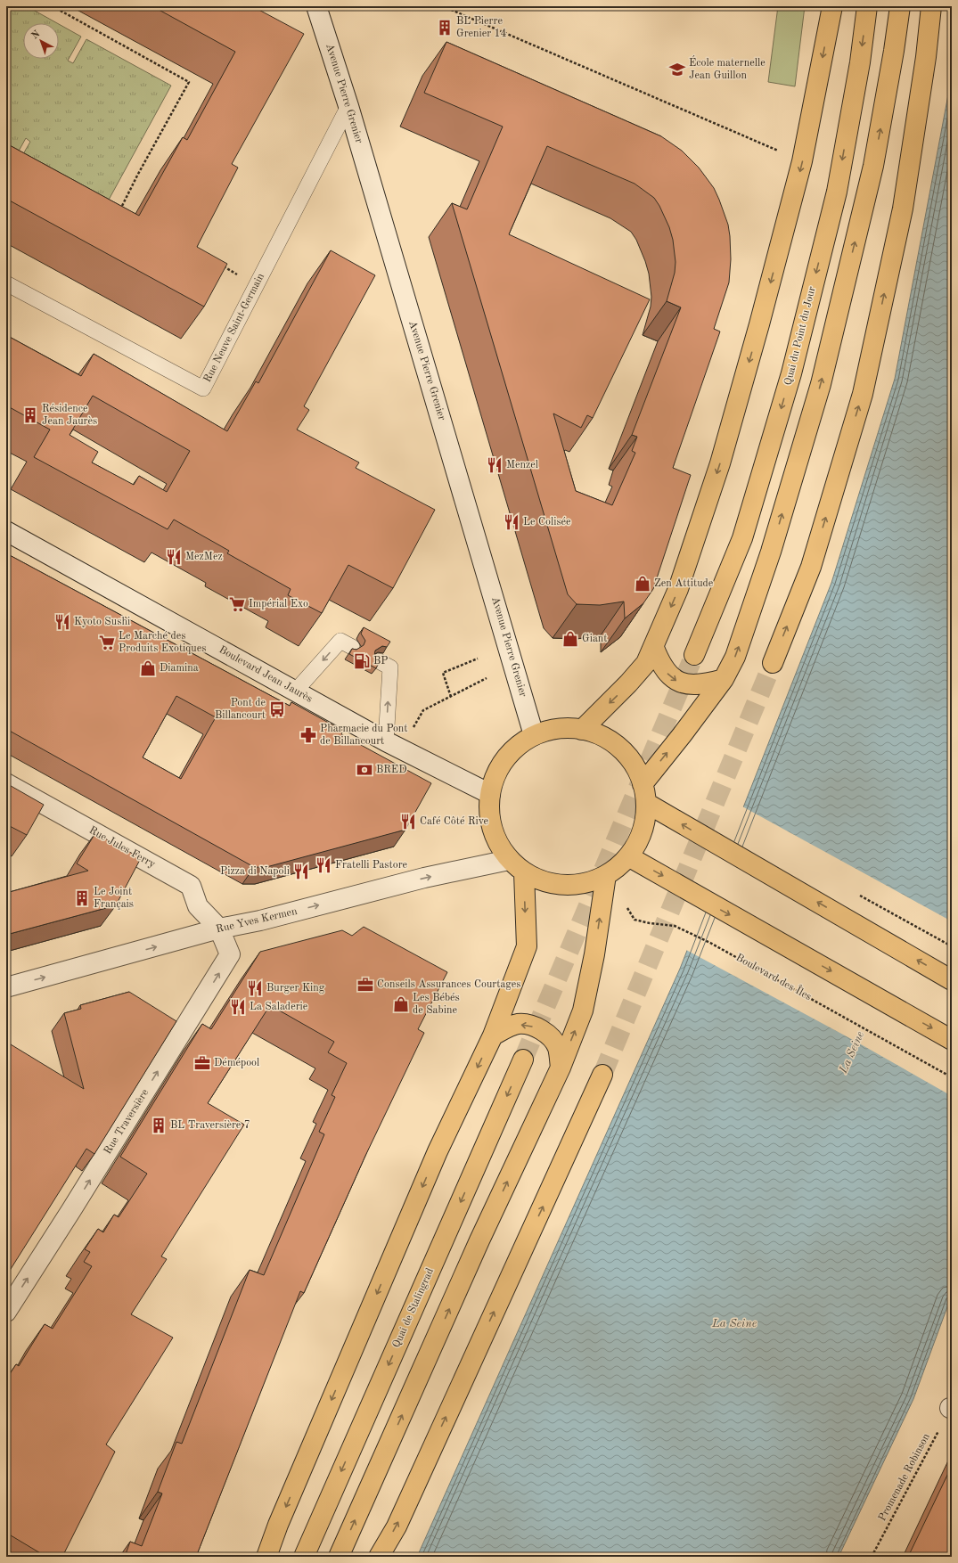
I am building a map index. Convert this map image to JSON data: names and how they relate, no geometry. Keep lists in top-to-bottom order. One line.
{"streets":{"main road":["Quai du Point du Jour","Quai de Stalingrad"],"street":["Avenue Pierre Grenier","Boulevard Jean Jaurès","Rue Jules Ferry","Rue Yves Kermen","Rue Traversière"],"lane":["Rue Neuve Saint-Germain"],"path":["Boulevard des Îles","Promenade Robinson"]},"crossings":[["Avenue Pierre Grenier","Rue Neuve Saint-Germain"],["Rue Jules Ferry","Rue Yves Kermen"],["Rue Jules Ferry","Rue Traversière"],["Rue Yves Kermen","Rue Traversière"]],"one_way":["Rue Yves Kermen","Rue Traversière"],"water":["La Seine"],"places":{"building":["BL Pierre Grenier 14","Résidence Jean Jaurès","Le Joint Français","BL Traversière 7"],"school or university":["École maternelle Jean Guillon"],"restaurant":["Menzel","Le Colisée","MezMez","Kyoto Sushi","Café Côté Rive","Fratelli Pastore","Pizza di Napoli","Burger King","La Saladerie"],"shop":["Zen Attitude","Giant","Diamina","Les Bébés de Sabine"],"supermarket":["Impérial Exo","Le Marché des Produits Exotiques"],"fuel station":["BP"],"bus stop":["Pont de Billancourt"],"pharmacy":["Pharmacie du Pont de Billancourt"],"bank":["BRED"],"office":["Conseils Assurances Courtages","Démépool"]},"north":"top left"}
